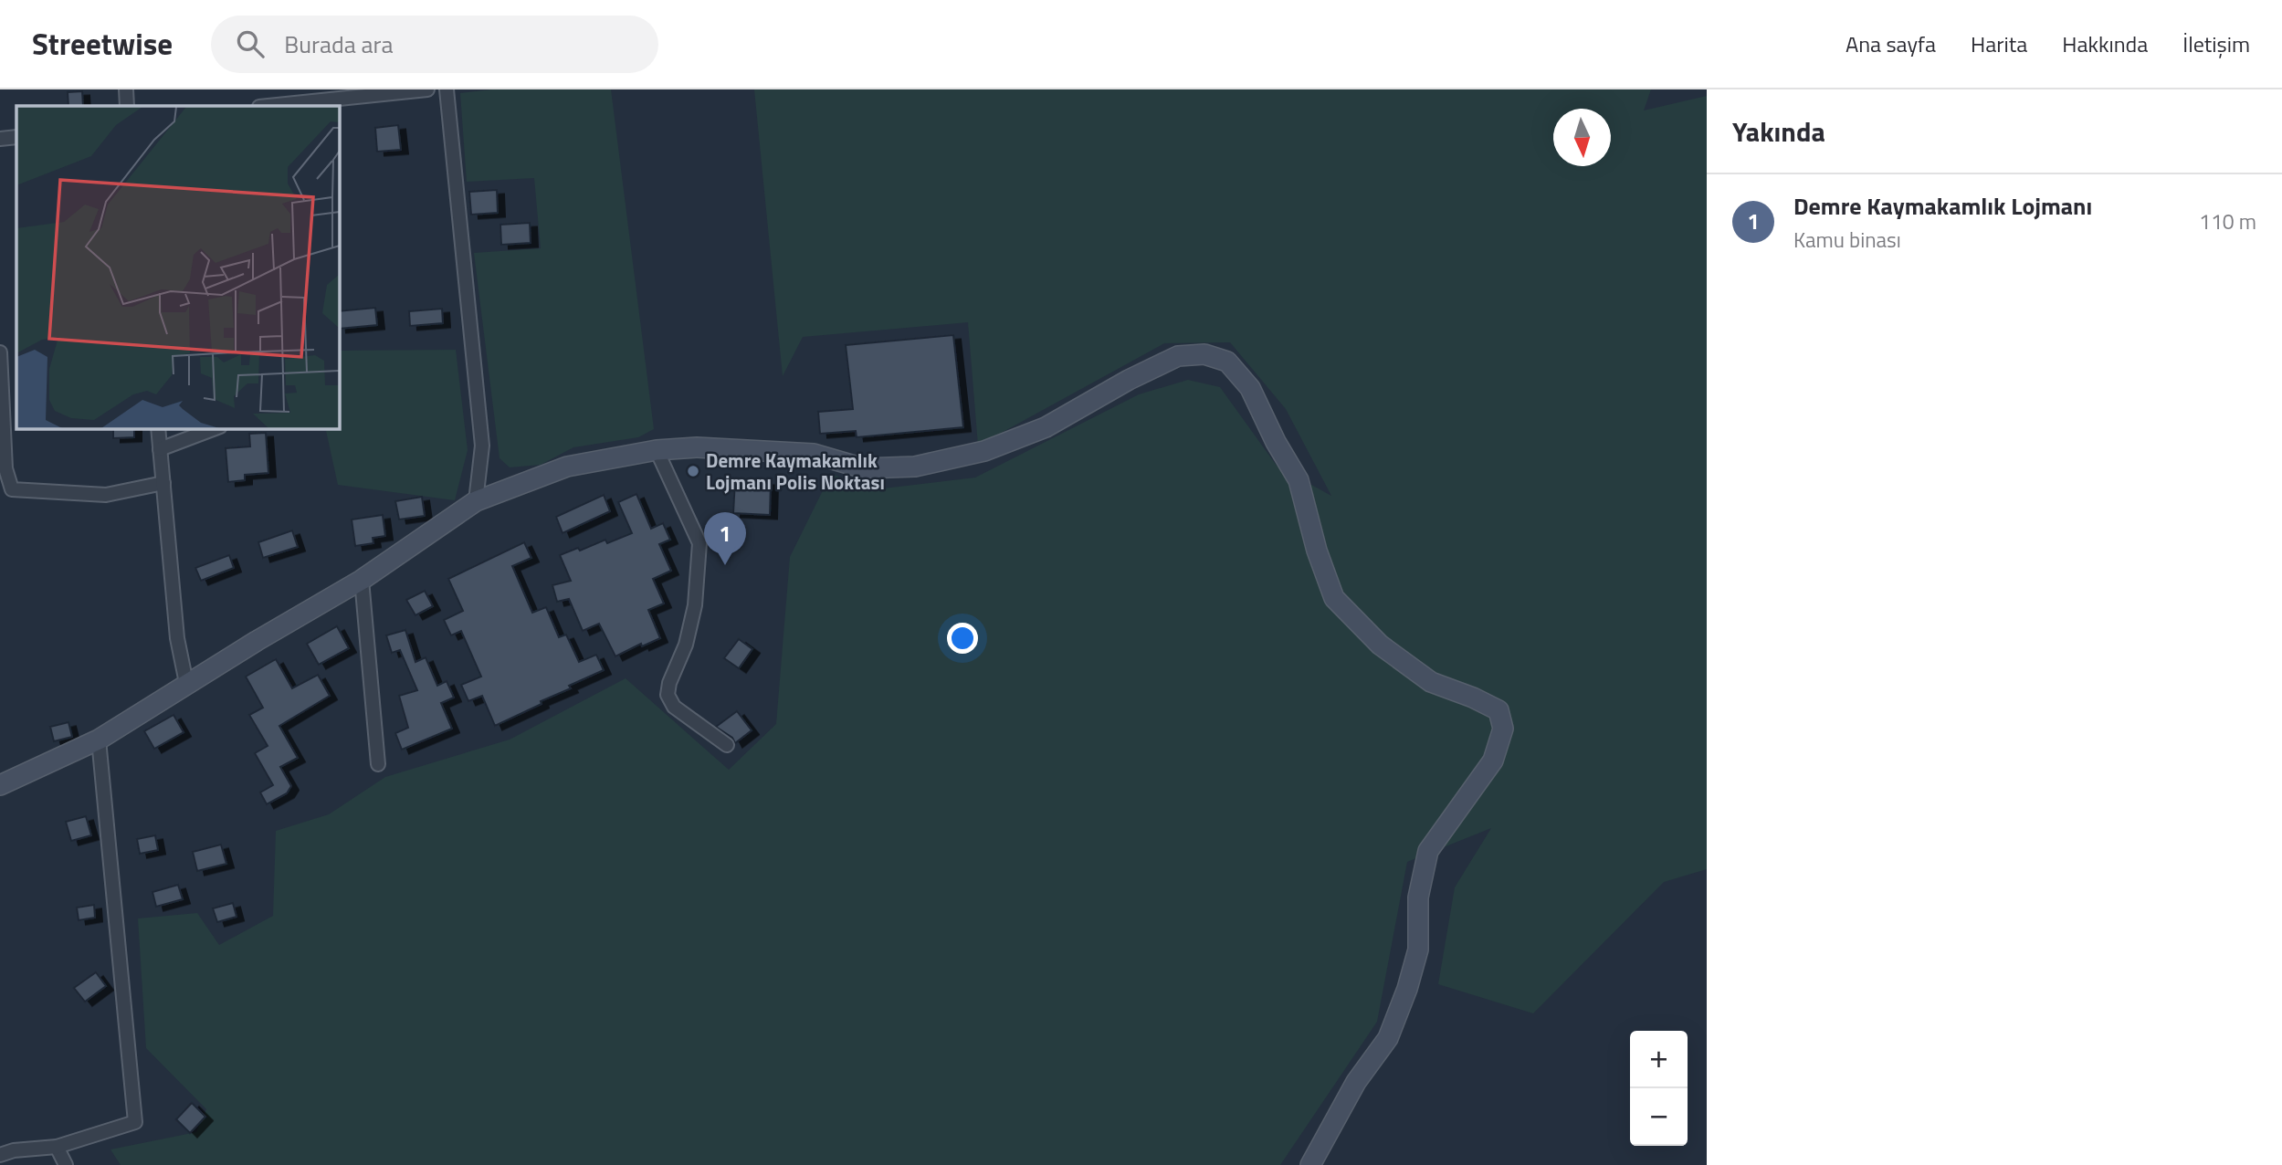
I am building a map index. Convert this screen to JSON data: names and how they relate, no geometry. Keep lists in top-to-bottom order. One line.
{"places":["Demre Kaymakamlık Lojmanı Polis Noktası"],"north":"bottom","page":{"header":"Streetwise","search":"Burada ara","nav":["Ana sayfa","Harita","Hakkında","İletişim"],"heading":"Yakında","list":[{"mark":"1","name":"Demre Kaymakamlık Lojmanı","note":"Kamu binası","value":"110 m"}],"pins":"1","map_buttons":["+","−"]}}
